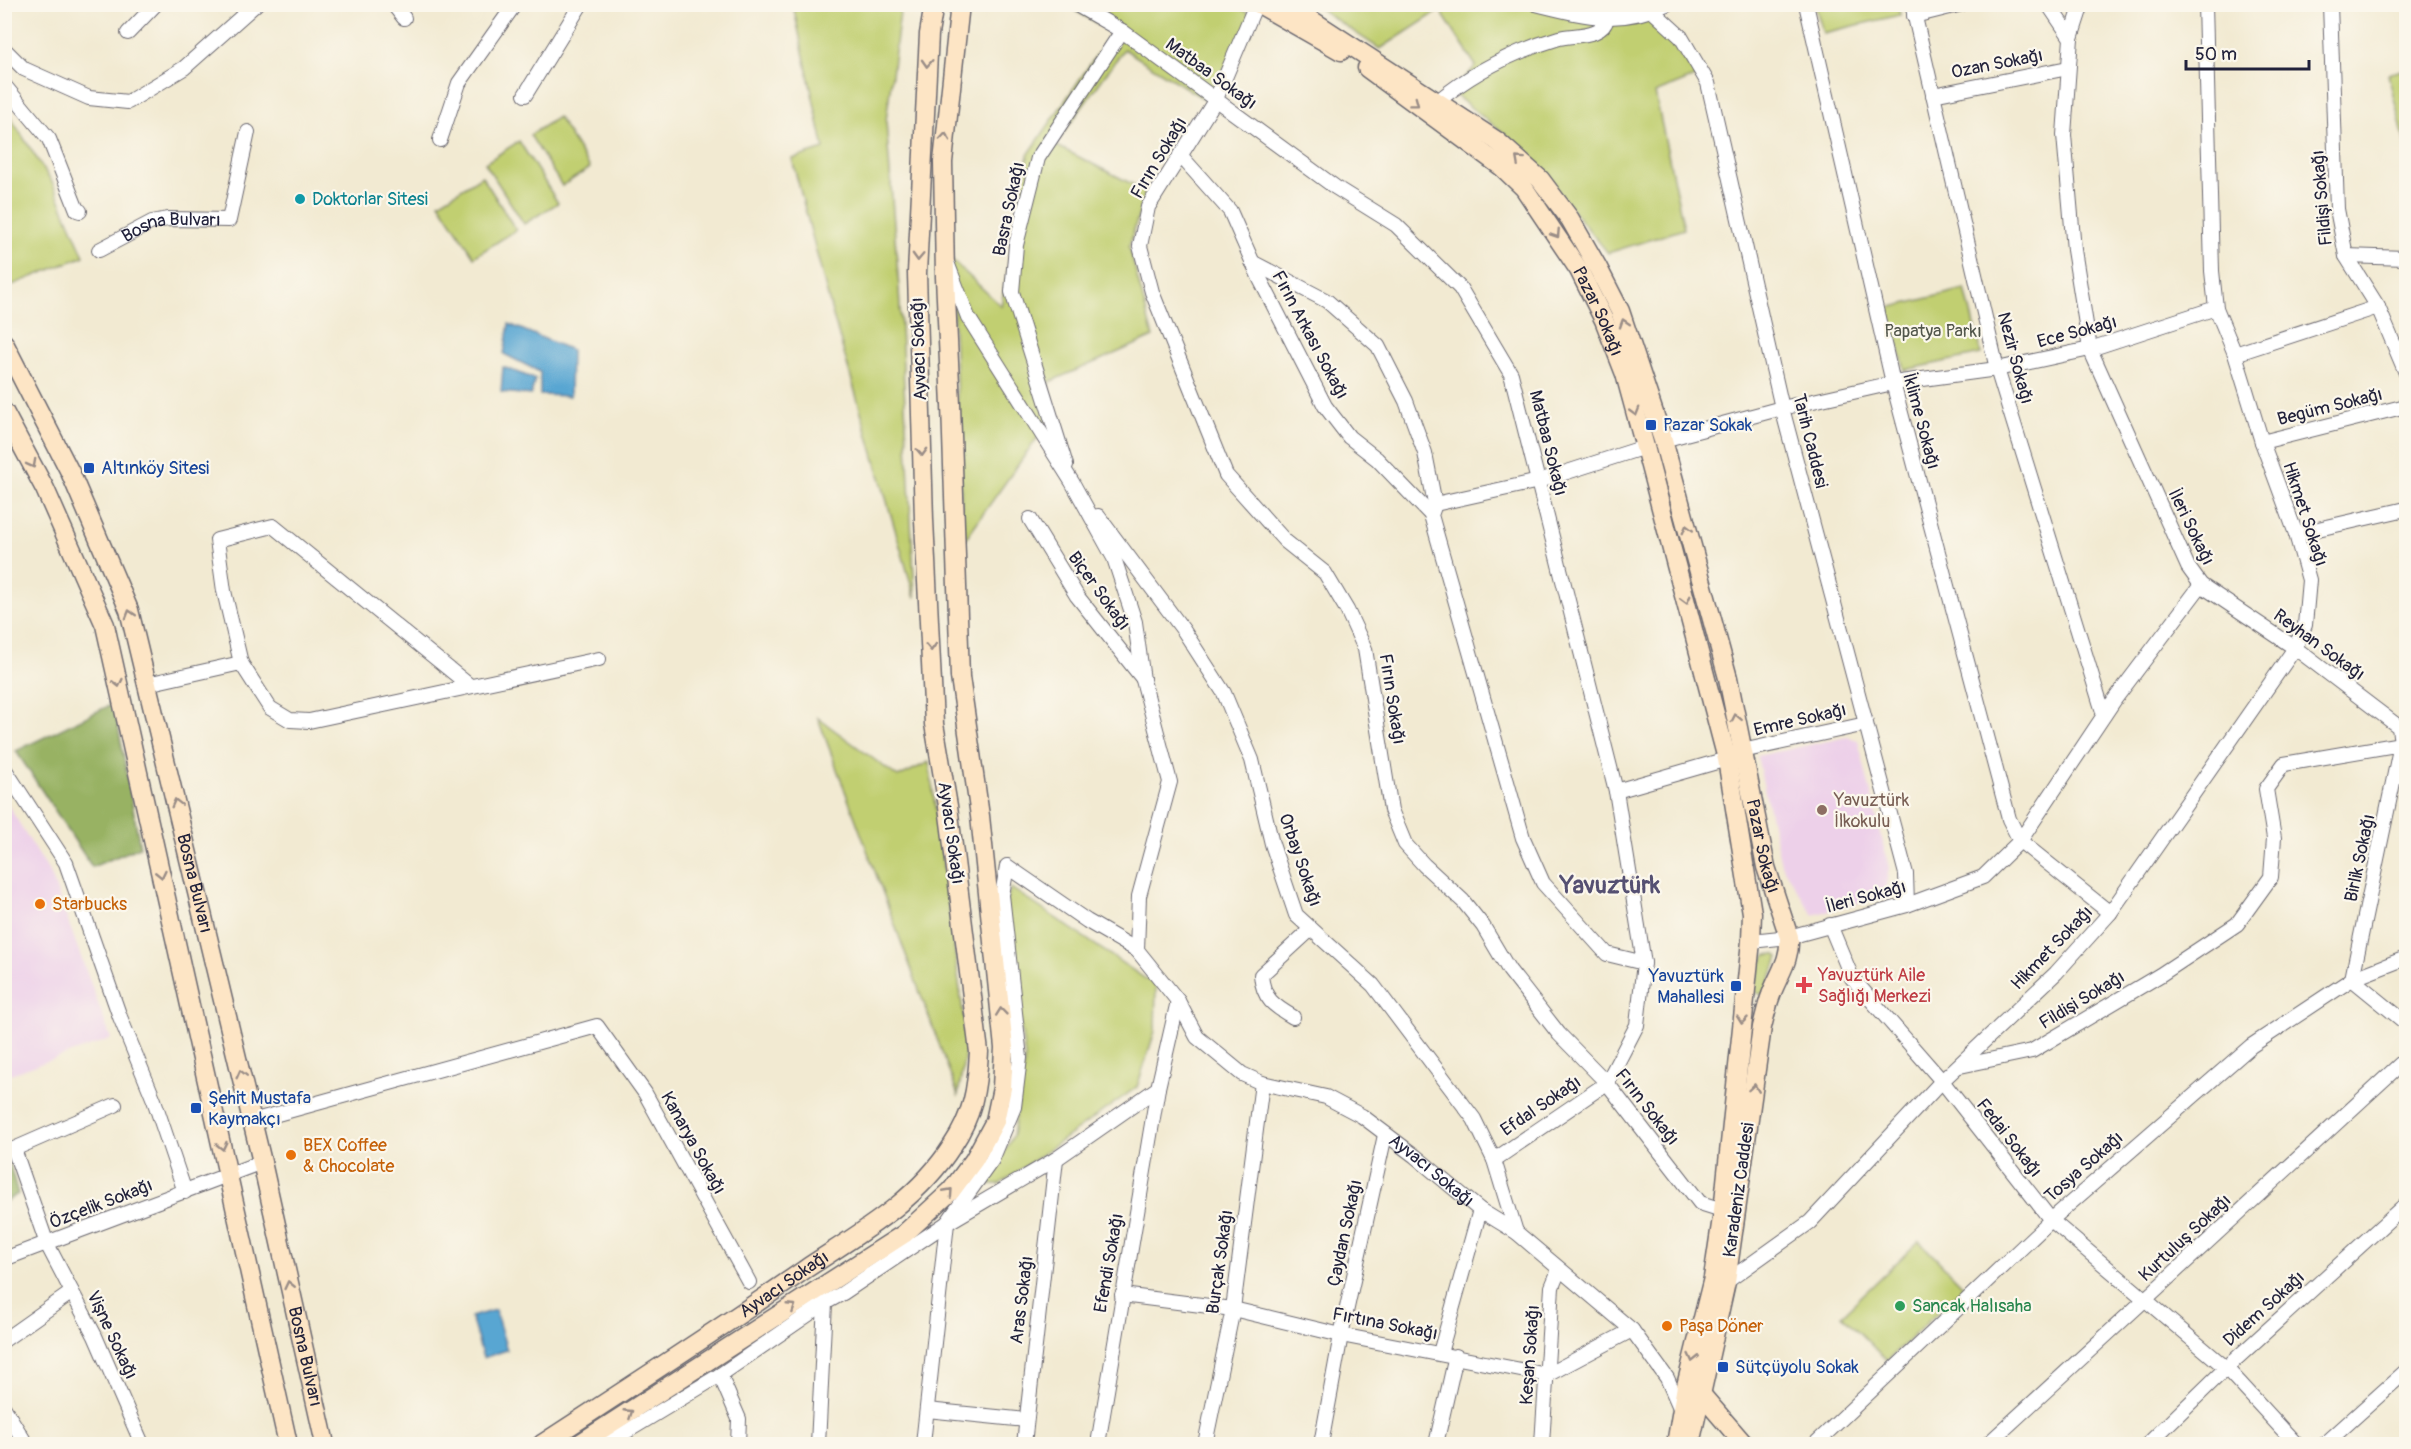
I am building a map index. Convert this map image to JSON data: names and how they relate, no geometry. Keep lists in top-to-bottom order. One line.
{"streets":{"main road":["Bosna Bulvarı","Pazar Sokağı","Ayvacı Sokağı","Karadeniz Caddesi"],"street":["Ozan Sokağı","Matbaa Sokağı","Fırın Sokağı","Fildişi Sokağı","Basra Sokağı","Ece Sokağı","Fırın Arkası Sokağı","Nezir Sokağı","Begüm Sokağı","İklime Sokağı","Tarih Caddesi","Hikmet Sokağı","İleri Sokağı","Biçer Sokağı","Reyhan Sokağı","Emre Sokağı","Birlik Sokağı","Orbay Sokağı","Efdal Sokağı","Fedai Sokağı","Kanarya Sokağı","Tosya Sokağı","Özçelik Sokağı","Çaydan Sokağı","Kurtuluş Sokağı","Burçak Sokağı","Efendi Sokağı","Aras Sokağı","Didem Sokağı","Fırtına Sokağı","Vişne Sokağı","Keşan Sokağı"]},"crossings":[["Ozan Sokağı","Nezir Sokağı"],["Ozan Sokağı","İleri Sokağı"],["Matbaa Sokağı","Fırın Sokağı"],["Matbaa Sokağı","Basra Sokağı"],["Matbaa Sokağı","Emre Sokağı"],["Matbaa Sokağı","Efdal Sokağı"],["Fırın Sokağı","Pazar Sokağı"],["Fırın Sokağı","Fırın Arkası Sokağı"],["Fırın Sokağı","Efdal Sokağı"],["Fırın Sokağı","Karadeniz Caddesi"],["Fildişi Sokağı","Hikmet Sokağı"],["Fildişi Sokağı","Reyhan Sokağı"],["Fildişi Sokağı","Birlik Sokağı"],["Fildişi Sokağı","Fedai Sokağı"],["Fildişi Sokağı","Karadeniz Caddesi"],["Basra Sokağı","Orbay Sokağı"],["Bosna Bulvarı","Kanarya Sokağı"],["Bosna Bulvarı","Özçelik Sokağı"],["Pazar Sokağı","Ece Sokağı"],["Pazar Sokağı","İleri Sokağı"],["Pazar Sokağı","Emre Sokağı"],["Pazar Sokağı","Karadeniz Caddesi"],["Ece Sokağı","Nezir Sokağı"],["Ece Sokağı","İklime Sokağı"],["Ece Sokağı","Tarih Caddesi"],["Ece Sokağı","Hikmet Sokağı"],["Ece Sokağı","İleri Sokağı"],["Ayvacı Sokağı","Orbay Sokağı"],["Ayvacı Sokağı","Karadeniz Caddesi"],["Ayvacı Sokağı","Çaydan Sokağı"],["Ayvacı Sokağı","Burçak Sokağı"],["Ayvacı Sokağı","Keşan Sokağı"],["Nezir Sokağı","İleri Sokağı"],["Begüm Sokağı","Hikmet Sokağı"],["İklime Sokağı","İleri Sokağı"],["Tarih Caddesi","İleri Sokağı"],["Tarih Caddesi","Emre Sokağı"],["Hikmet Sokağı","Reyhan Sokağı"],["İleri Sokağı","Reyhan Sokağı"],["İleri Sokağı","Fedai Sokağı"],["İleri Sokağı","Karadeniz Caddesi"],["Reyhan Sokağı","Birlik Sokağı"],["Birlik Sokağı","Tosya Sokağı"],["Orbay Sokağı","Efdal Sokağı"],["Fedai Sokağı","Tosya Sokağı"],["Fedai Sokağı","Kurtuluş Sokağı"],["Fedai Sokağı","Didem Sokağı"],["Özçelik Sokağı","Vişne Sokağı"],["Çaydan Sokağı","Fırtına Sokağı"],["Burçak Sokağı","Fırtına Sokağı"],["Efendi Sokağı","Fırtına Sokağı"],["Fırtına Sokağı","Keşan Sokağı"]],"one_way":["Ayvacı Sokağı"],"districts":["Yavuztürk"],"parks":["Papatya Parkı"],"places":{"other":["Doktorlar Sitesi","Yavuztürk İlkokulu","Starbucks","BEX Coffee & Chocolate","Sancak Halısaha","Paşa Döner"],"transit":["Pazar Sokak","Altınköy Sitesi","Yavuztürk Mahallesi","Şehit Mustafa Kaymakçı","Sütçüyolu Sokak"],"health":["Yavuztürk Aile Sağlığı Merkezi"]},"scale_bar":"50 m"}
